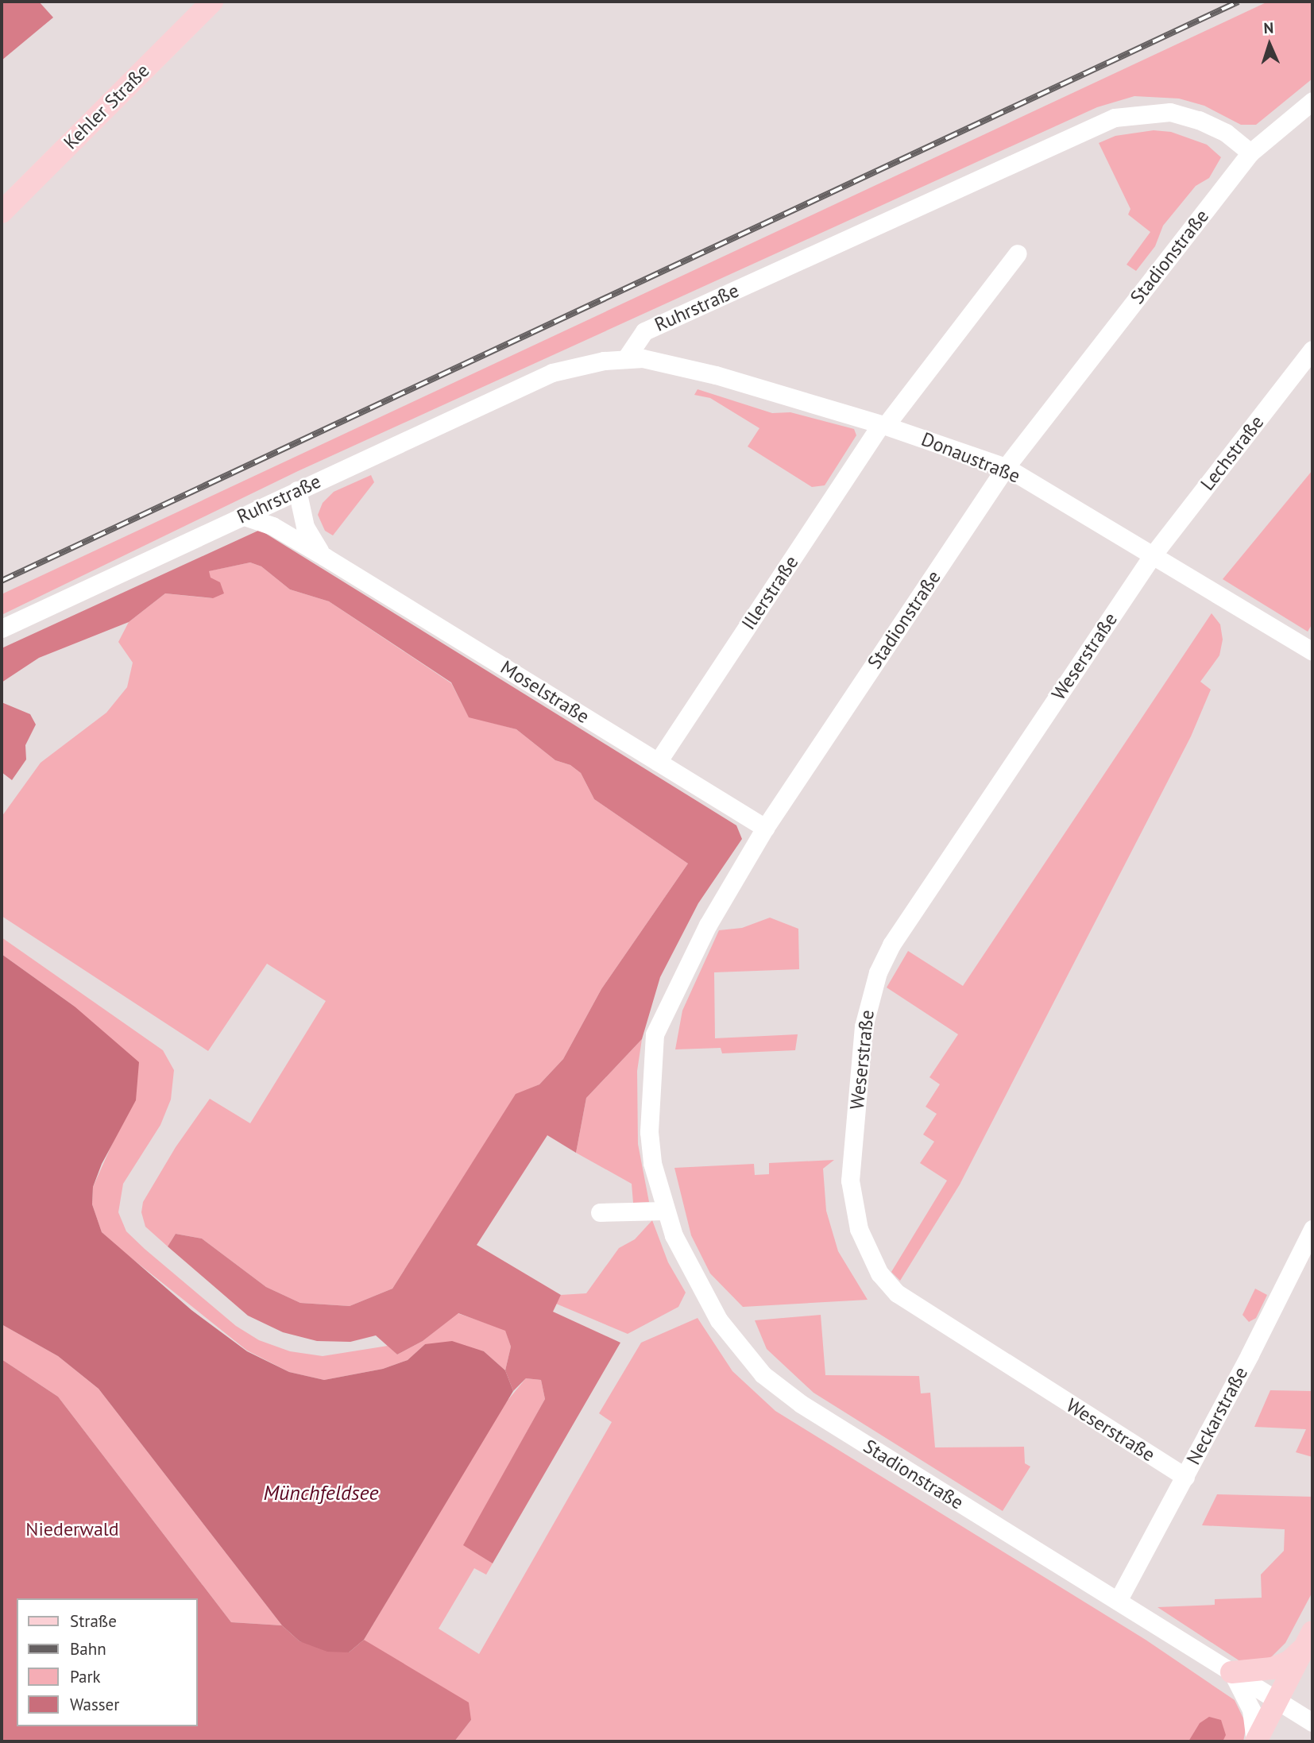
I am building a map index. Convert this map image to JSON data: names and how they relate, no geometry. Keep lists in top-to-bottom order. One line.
{"streets":{"main road":["Kehler Straße"],"street":["Stadionstraße","Ruhrstraße","Lechstraße","Donaustraße","Illerstraße","Weserstraße","Moselstraße","Neckarstraße"]},"crossings":[["Stadionstraße","Ruhrstraße"],["Stadionstraße","Donaustraße"],["Stadionstraße","Moselstraße"],["Stadionstraße","Neckarstraße"],["Ruhrstraße","Donaustraße"],["Ruhrstraße","Moselstraße"],["Lechstraße","Donaustraße"],["Lechstraße","Weserstraße"],["Donaustraße","Illerstraße"],["Donaustraße","Weserstraße"],["Illerstraße","Moselstraße"],["Weserstraße","Neckarstraße"]],"water":["Münchfeldsee"],"parks":["Niederwald"],"legend":["Straße","Bahn","Park","Wasser"],"north":"top"}
